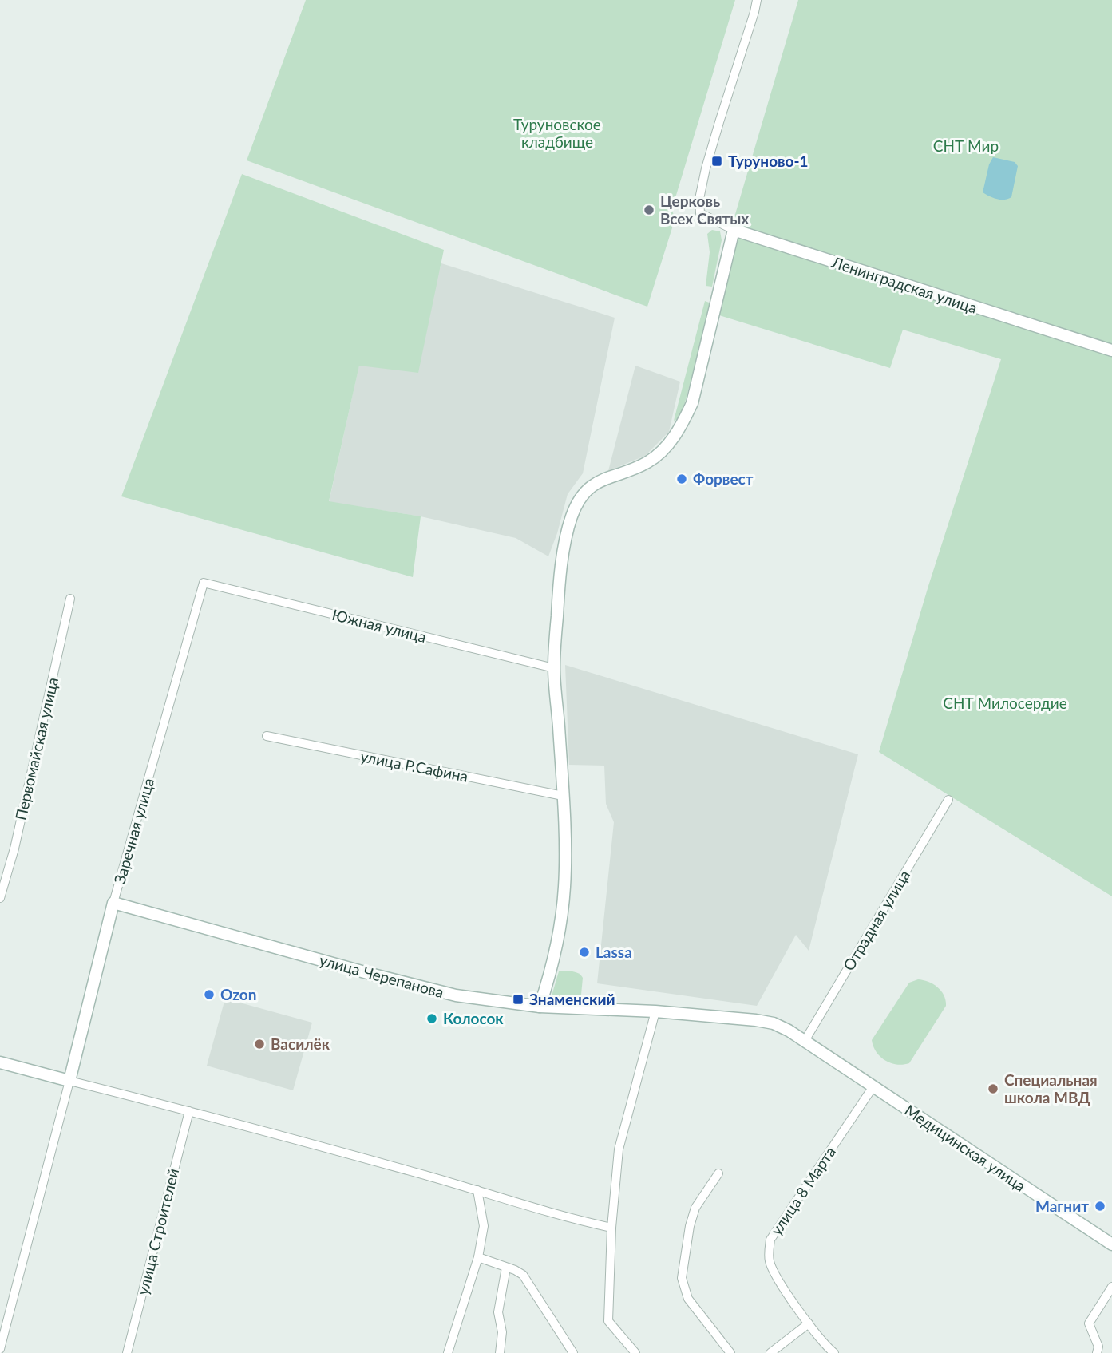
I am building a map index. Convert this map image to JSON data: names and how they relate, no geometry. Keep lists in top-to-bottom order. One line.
{"streets":{"main road":["Ленинградская улица","Заречная улица","улица Черепанова","Медицинская улица"],"street":["Южная улица","Первомайская улица","улица Р.Сафина","Отрадная улица","улица 8 Марта","улица Строителей"]},"crossings":[["Южная улица","Заречная улица"],["Заречная улица","улица Черепанова"],["Отрадная улица","улица Черепанова"],["улица Черепанова","Медицинская улица"],["Медицинская улица","улица 8 Марта"]],"parks":["Туруновское кладбище","СНТ Мир","СНТ Милосердие"],"places":{"transit":["Туруново-1","Знаменский"],"other":["Церковь Всех Святых","Форвест","Lassa","Ozon","Колосок","Василёк","Специальная школа МВД","Магнит"]}}
